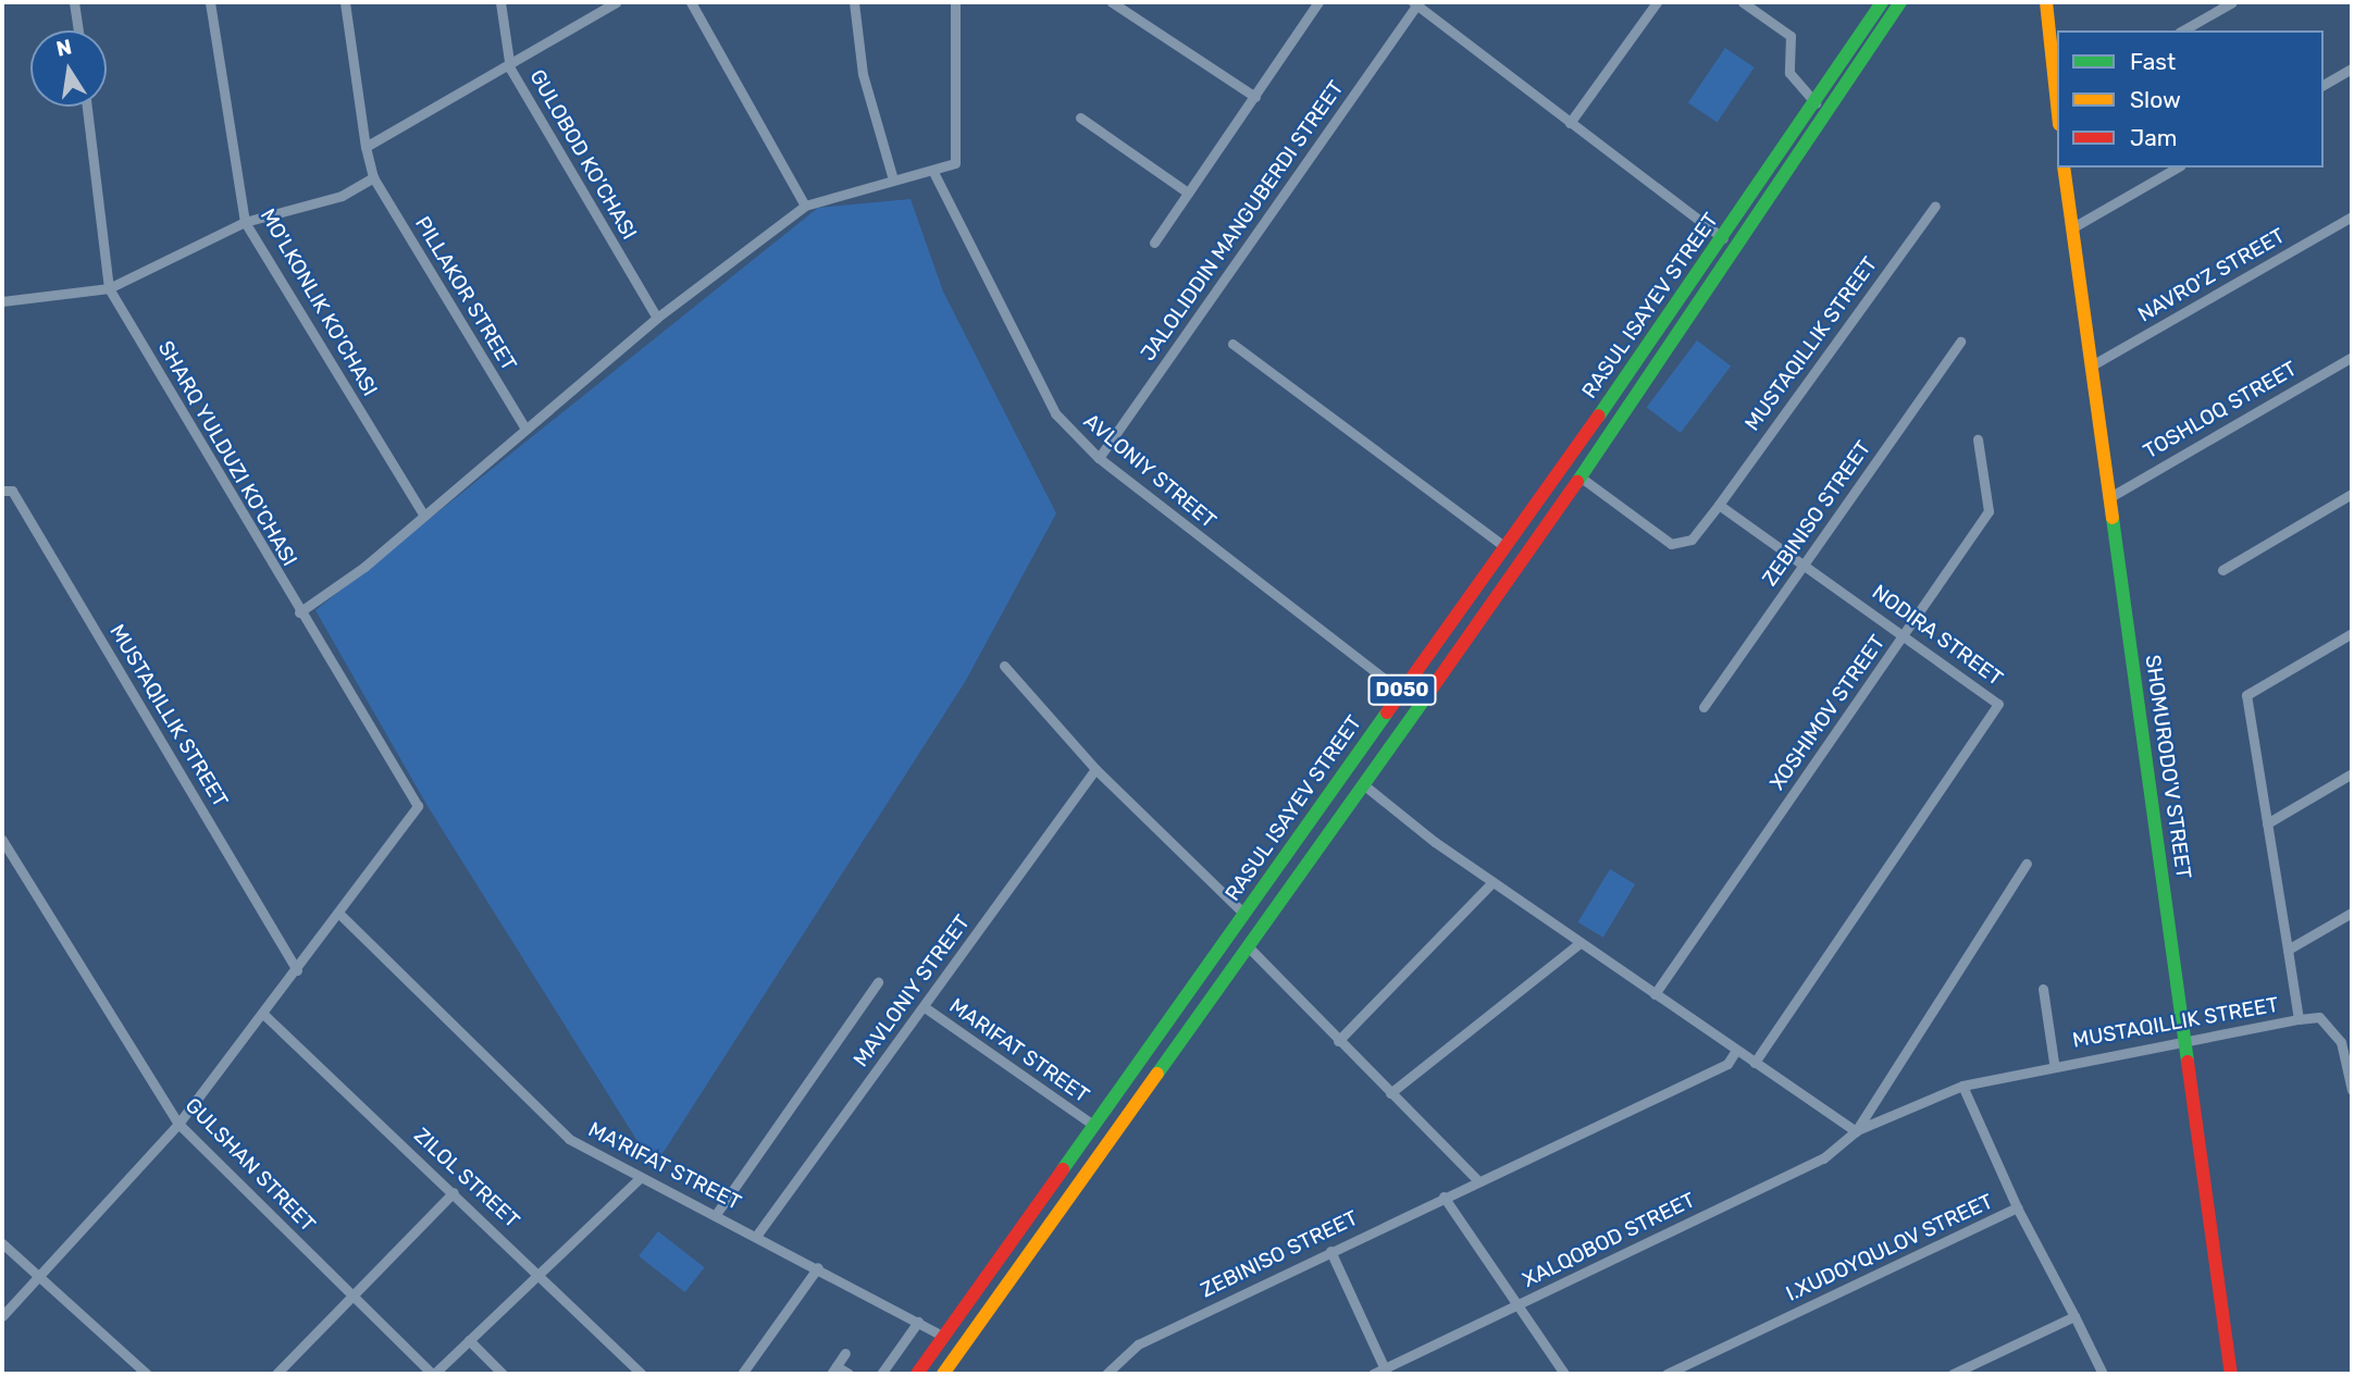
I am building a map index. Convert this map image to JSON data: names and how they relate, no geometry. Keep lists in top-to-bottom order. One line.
{"streets":{"main road":["RASUL ISAYEV STREET","D050","SHOMURODO'V STREET"],"street":["GULOBOD KO'CHASI","JALOLIDDIN MANGUBERDI STREET","NAVRO'Z STREET","PILLAKOR STREET","MO'LKONLIK KO'CHASI","MUSTAQILLIK STREET","TOSHLOQ STREET","SHARQ YULDUZI KO'CHASI","AVLONIY STREET","ZEBINISO STREET","NODIRA STREET","XOSHIMOV STREET","MAVLONIY STREET","MARIFAT STREET","GULSHAN STREET","MA'RIFAT STREET","ZILOL STREET","ХALQOBOD STREET","I.ХUDOYQULOV STREET"]},"crossings":[["JALOLIDDIN MANGUBERDI STREET","AVLONIY STREET"],["NAVRO'Z STREET","SHOMURODO'V STREET"],["RASUL ISAYEV STREET","AVLONIY STREET"],["RASUL ISAYEV STREET","MARIFAT STREET"],["RASUL ISAYEV STREET","MA'RIFAT STREET"],["MUSTAQILLIK STREET","NODIRA STREET"],["MUSTAQILLIK STREET","SHOMURODO'V STREET"],["MUSTAQILLIK STREET","ХALQOBOD STREET"],["TOSHLOQ STREET","SHOMURODO'V STREET"],["SHARQ YULDUZI KO'CHASI","MA'RIFAT STREET"],["ZEBINISO STREET","NODIRA STREET"],["NODIRA STREET","XOSHIMOV STREET"],["MAVLONIY STREET","MARIFAT STREET"],["MAVLONIY STREET","MA'RIFAT STREET"],["GULSHAN STREET","MA'RIFAT STREET"],["GULSHAN STREET","ZILOL STREET"]],"legend":["Fast","Slow","Jam"],"north":"top"}
